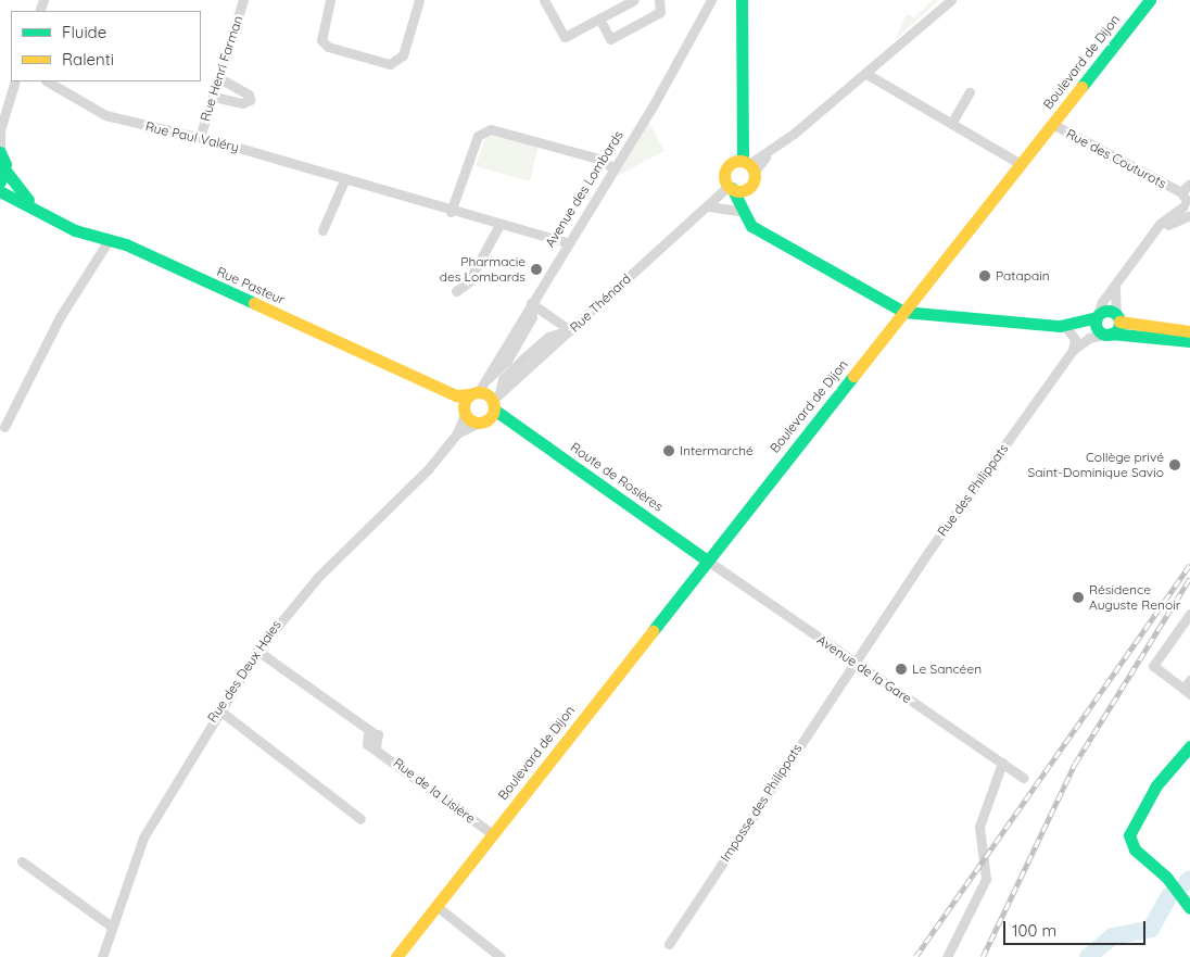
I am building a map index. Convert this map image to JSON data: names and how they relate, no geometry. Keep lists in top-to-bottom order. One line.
{"streets":{"street":["Boulevard de Dijon","Rue Henri Farman","Rue Paul Valéry","Rue des Couturots","Avenue des Lombards","Rue Pasteur","Rue Thénard","Route de Rosières","Rue des Philippats","Avenue de la Gare","Rue des Deux Haies","Rue de la Lisière","Impasse des Philippats"]},"crossings":[["Boulevard de Dijon","Rue des Couturots"],["Boulevard de Dijon","Route de Rosières"],["Boulevard de Dijon","Avenue de la Gare"],["Boulevard de Dijon","Rue de la Lisière"],["Rue Henri Farman","Rue Paul Valéry"],["Rue Paul Valéry","Avenue des Lombards"],["Rue Pasteur","Route de Rosières"],["Rue Thénard","Route de Rosières"],["Route de Rosières","Avenue de la Gare"],["Route de Rosières","Rue des Deux Haies"],["Rue des Philippats","Avenue de la Gare"],["Rue des Philippats","Impasse des Philippats"],["Avenue de la Gare","Impasse des Philippats"],["Rue des Deux Haies","Rue de la Lisière"]],"places":["Pharmacie des Lombards","Patapain","Intermarché","Collège privé Saint-Dominique Savio","Résidence Auguste Renoir","Le Sancéen"],"legend":["Fluide","Ralenti"],"scale_bar":"100 m"}
